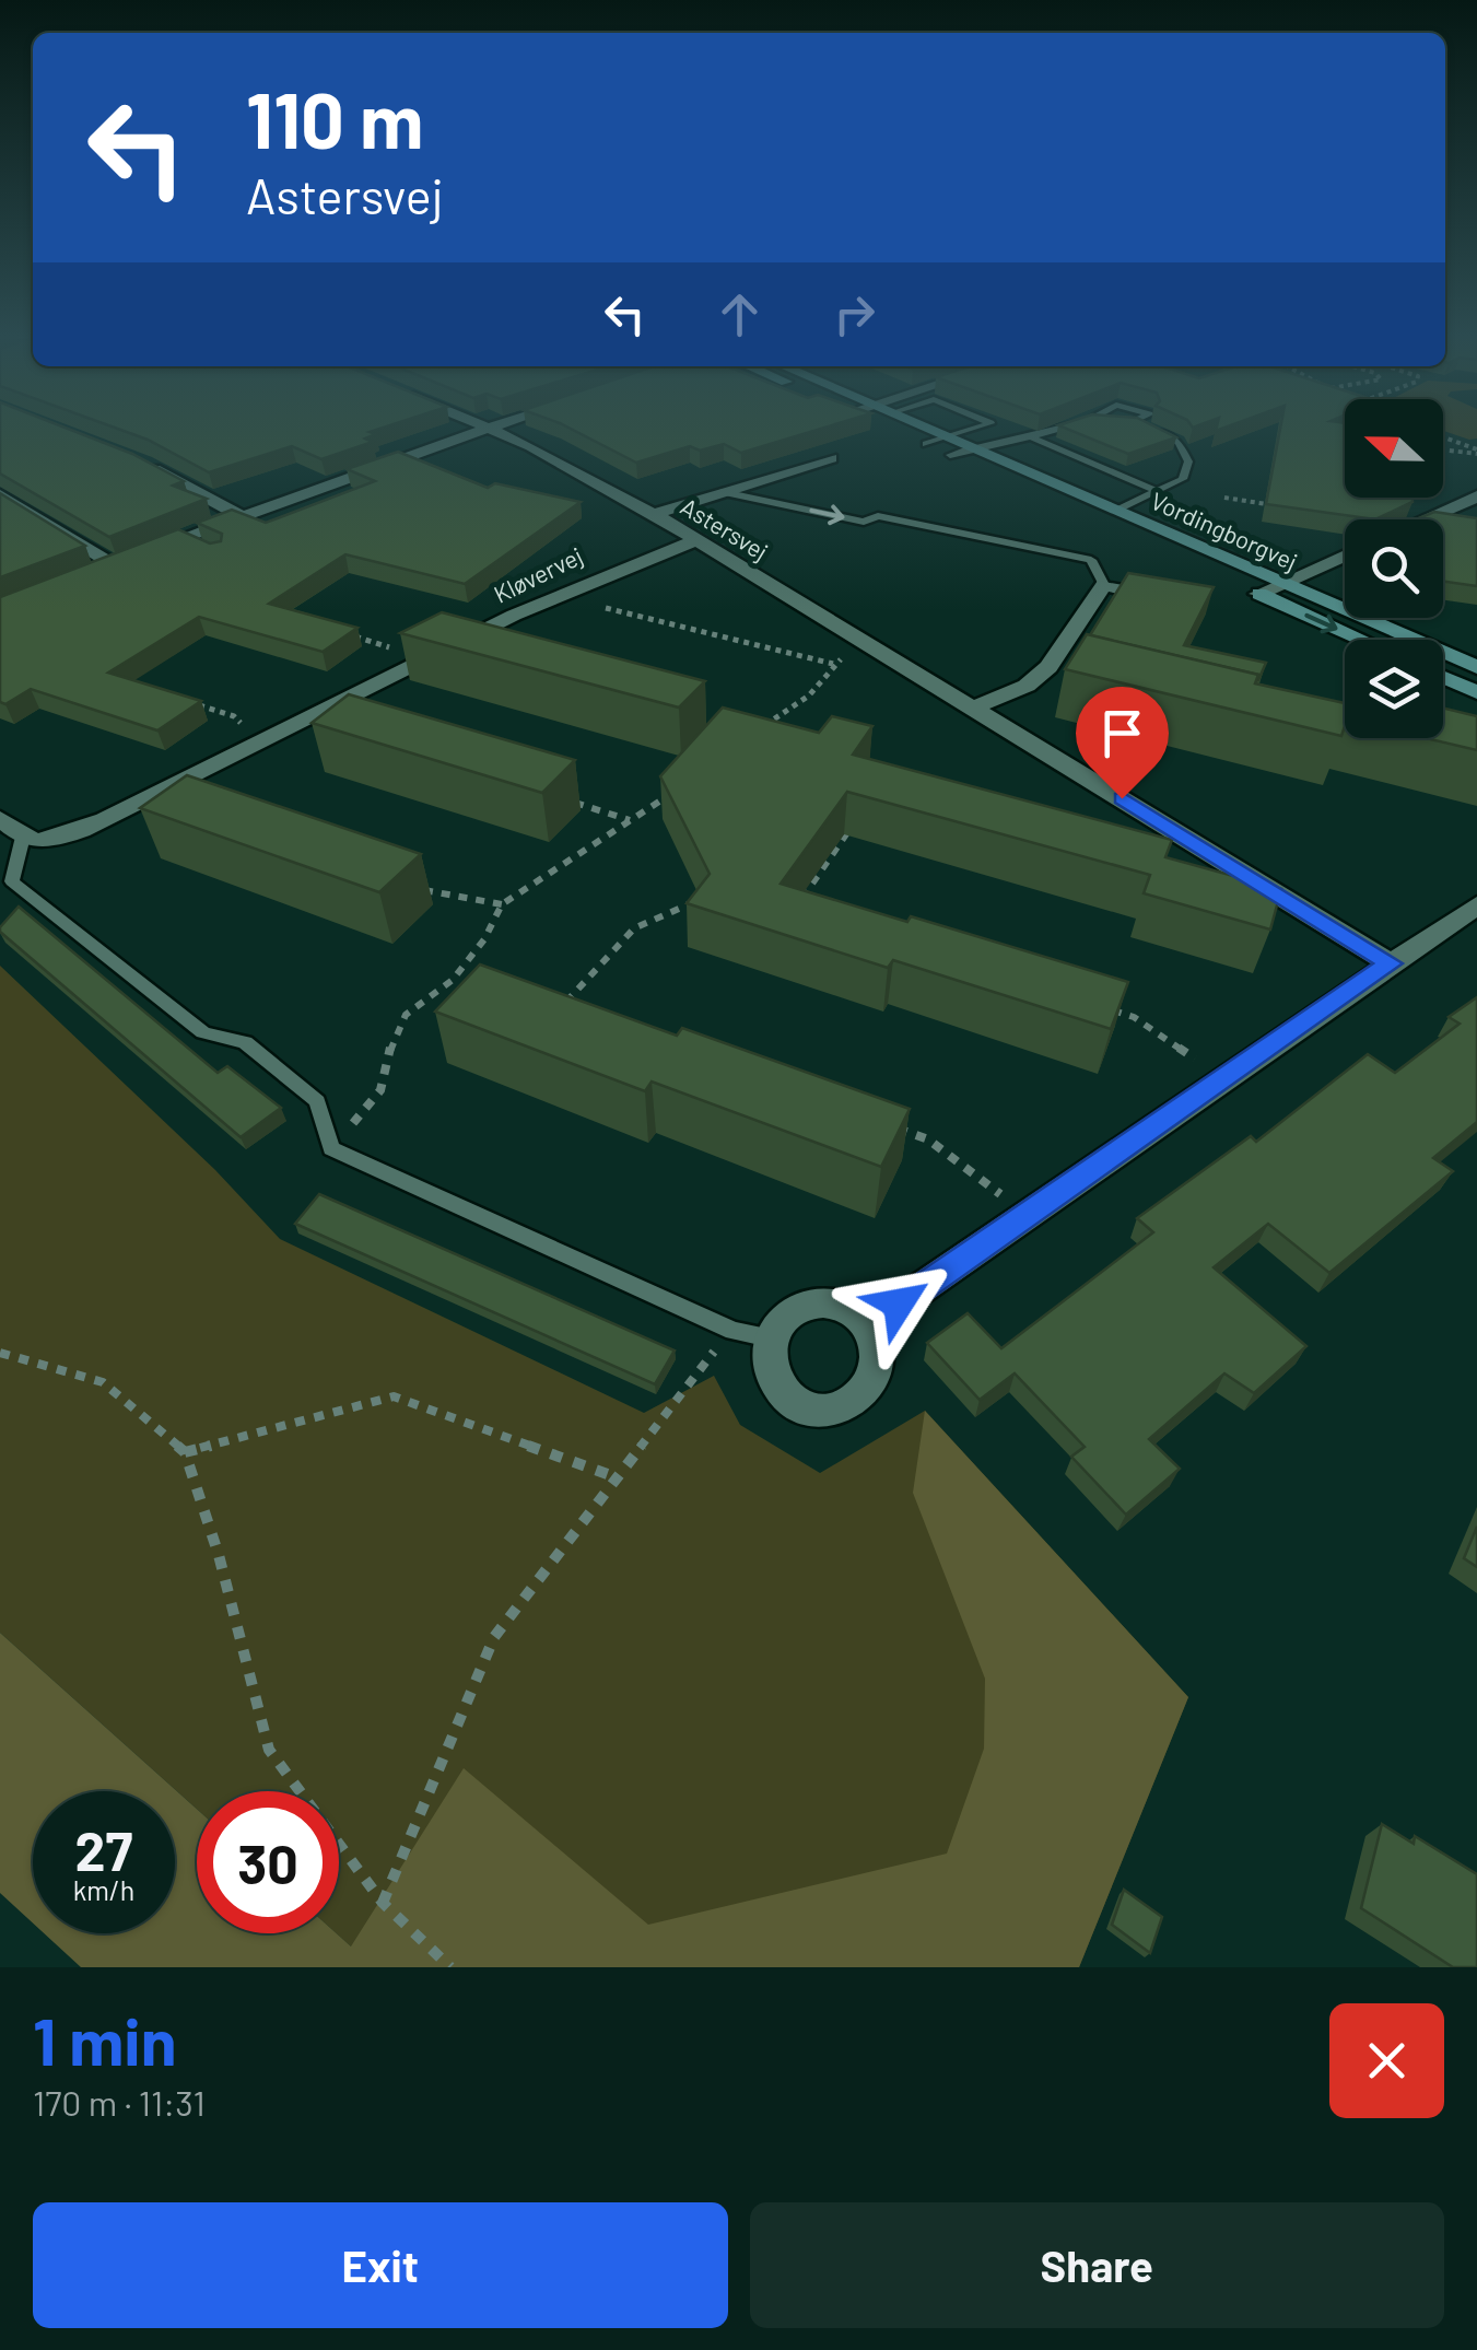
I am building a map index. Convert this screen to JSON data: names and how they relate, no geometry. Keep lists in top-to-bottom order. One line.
{"streets":{"main road":["Vordingborgvej"],"street":["Astersvej","Kløvervej"]},"crossings":[["Astersvej","Kløvervej"]],"north":"left","page":{"turn":["110 m","Astersvej"],"speed":"27 km/h","limit":"30","heading":["1 min","170 m · 11:31"],"buttons":["Exit","Share"]}}
